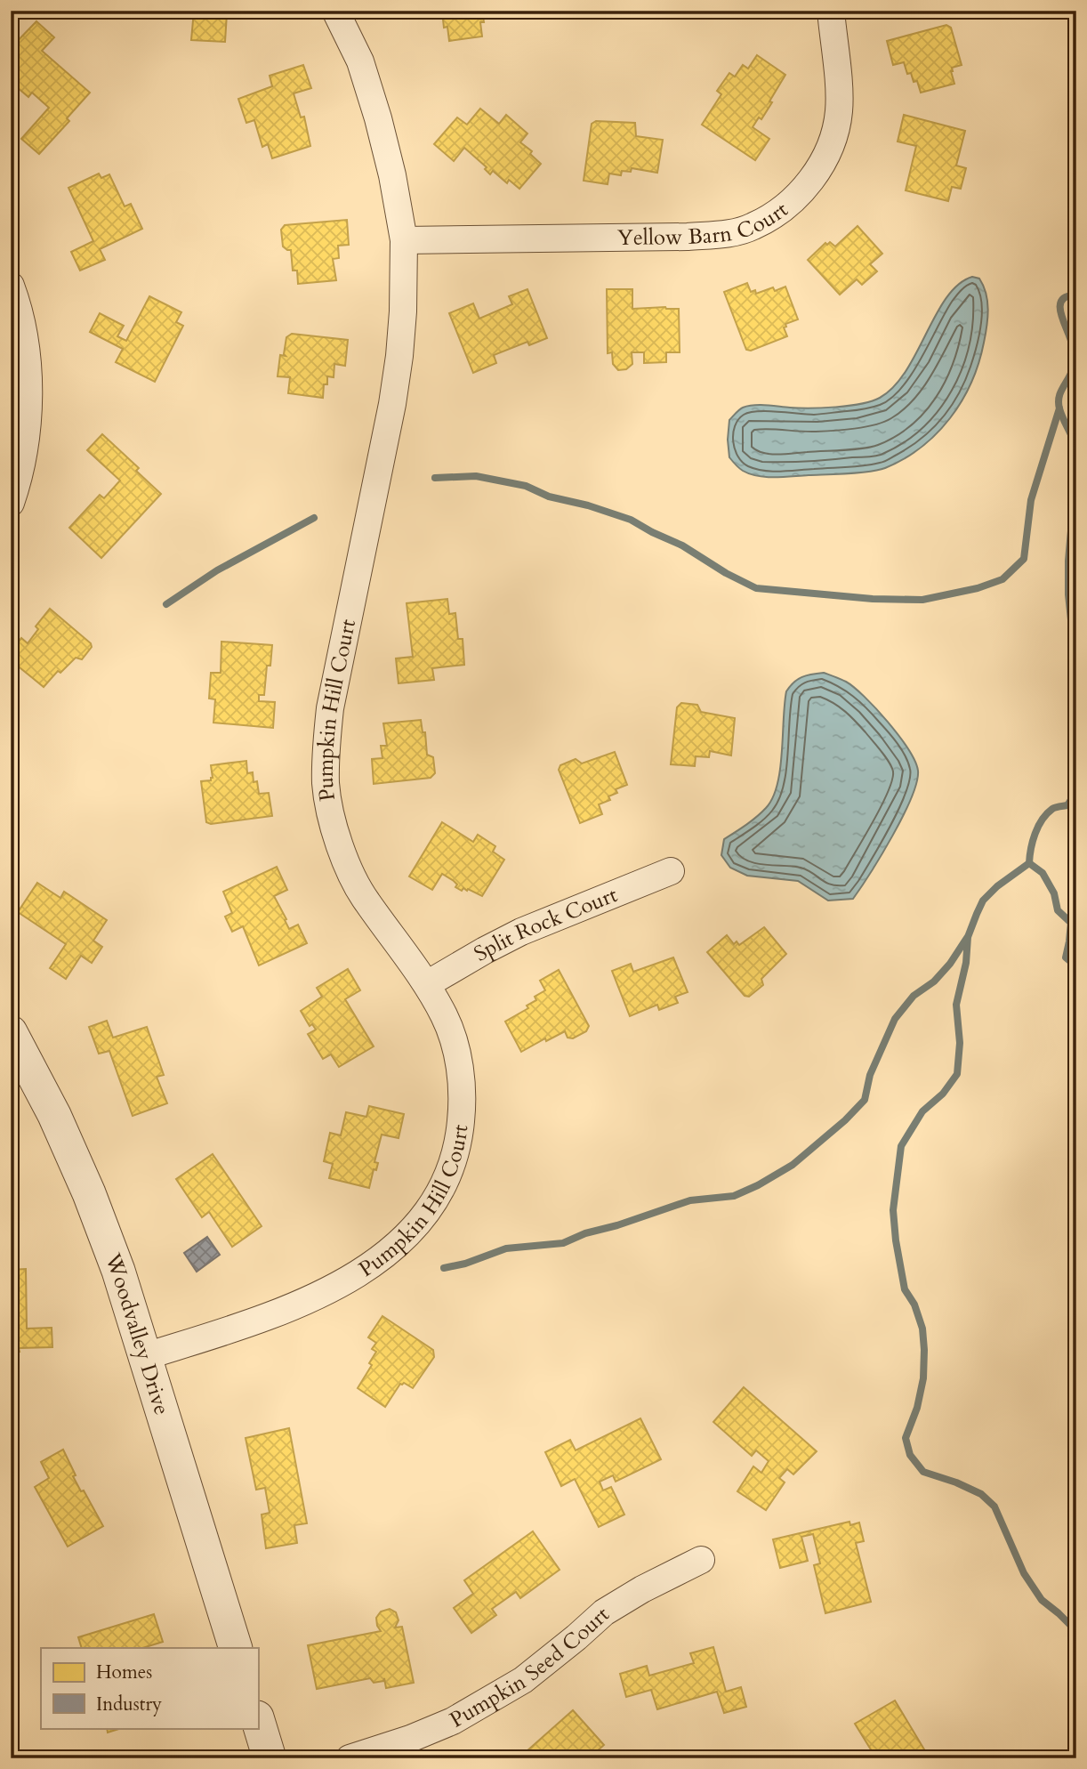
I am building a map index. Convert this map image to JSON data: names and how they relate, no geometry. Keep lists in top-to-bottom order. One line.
{"streets":{"street":["Yellow Barn Court","Pumpkin Hill Court","Split Rock Court","Woodvalley Drive","Pumpkin Seed Court"]},"crossings":[["Yellow Barn Court","Pumpkin Hill Court"],["Pumpkin Hill Court","Split Rock Court"],["Pumpkin Hill Court","Woodvalley Drive"]],"legend":["Homes","Industry"]}
